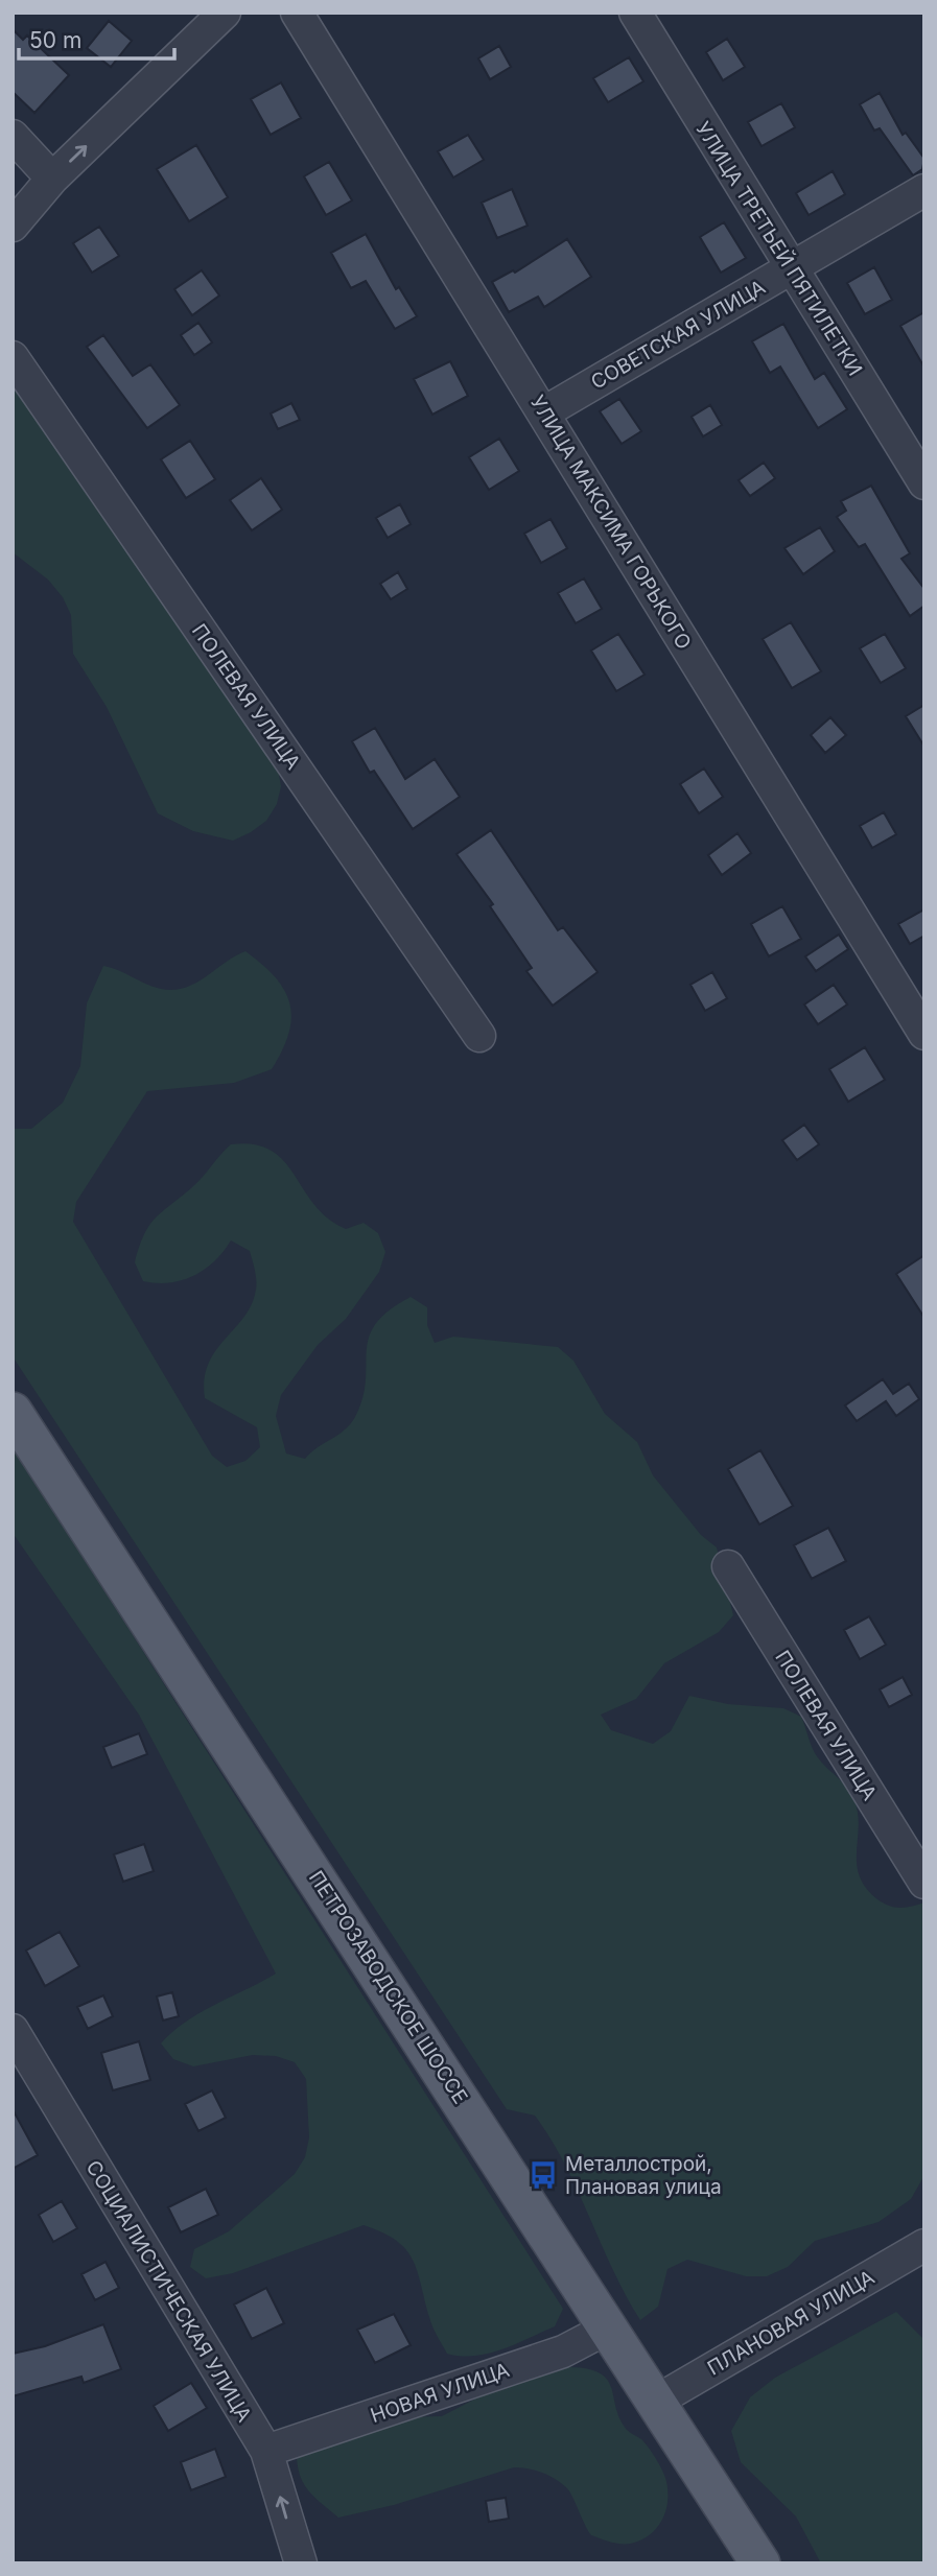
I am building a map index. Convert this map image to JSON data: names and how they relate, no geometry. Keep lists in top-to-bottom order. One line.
{"streets":{"main road":["ПЕТРОЗАВОДСКОЕ ШОССЕ"],"street":["УЛИЦА ТРЕТЬЕЙ ПЯТИЛЕТКИ","СОВЕТСКАЯ УЛИЦА","УЛИЦА МАКСИМА ГОРЬКОГО","ПОЛЕВАЯ УЛИЦА","СОЦИАЛИСТИЧЕСКАЯ УЛИЦА","ПЛАНОВАЯ УЛИЦА","НОВАЯ УЛИЦА"]},"crossings":[["УЛИЦА ТРЕТЬЕЙ ПЯТИЛЕТКИ","СОВЕТСКАЯ УЛИЦА"],["СОВЕТСКАЯ УЛИЦА","УЛИЦА МАКСИМА ГОРЬКОГО"],["ПЕТРОЗАВОДСКОЕ ШОССЕ","ПЛАНОВАЯ УЛИЦА"],["ПЕТРОЗАВОДСКОЕ ШОССЕ","НОВАЯ УЛИЦА"],["СОЦИАЛИСТИЧЕСКАЯ УЛИЦА","НОВАЯ УЛИЦА"]],"places":{"bus stop":["Металлострой, Плановая улица"]},"scale_bar":"50 m"}
